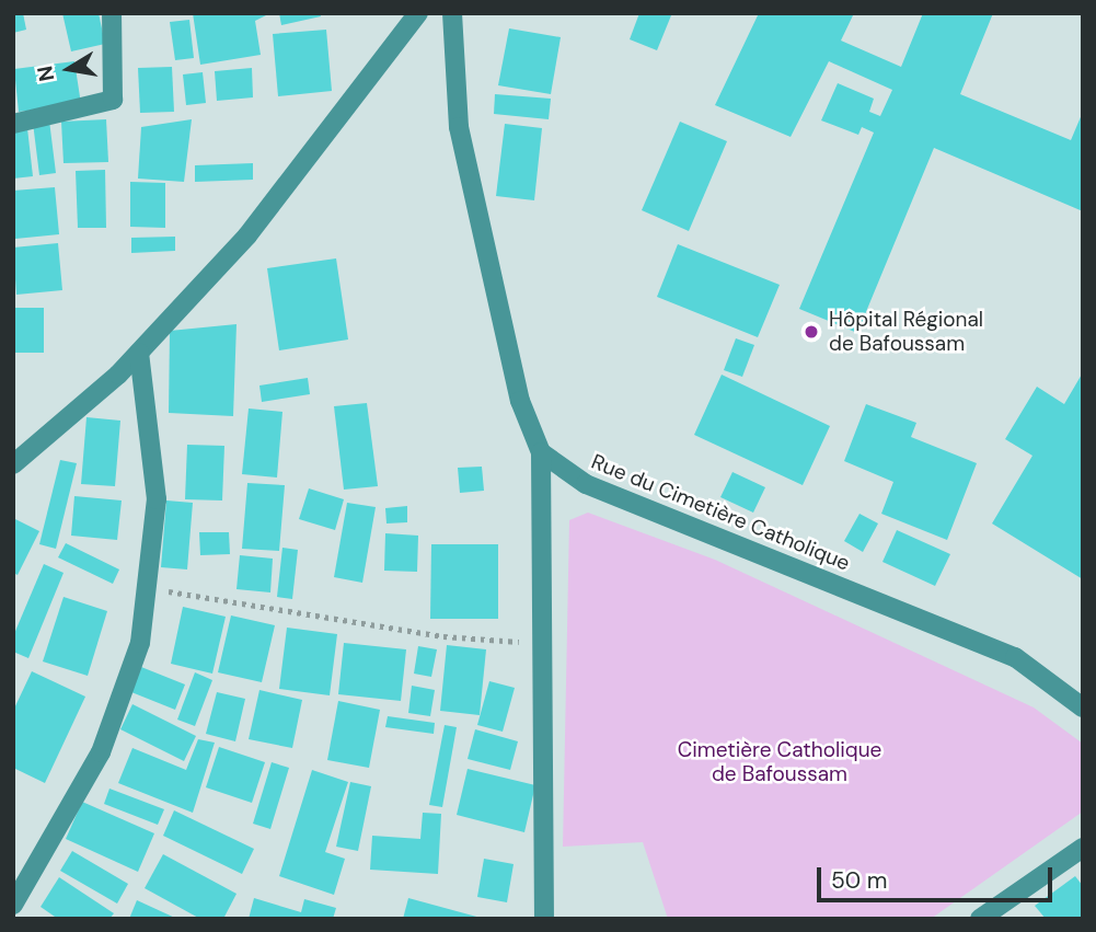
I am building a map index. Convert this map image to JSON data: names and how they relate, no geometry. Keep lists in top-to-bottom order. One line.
{"streets":{"street":["Rue du Cimetière Catholique"]},"parks":["Cimetière Catholique de Bafoussam"],"places":["Hôpital Régional de Bafoussam"],"scale_bar":"50 m","north":"left"}
